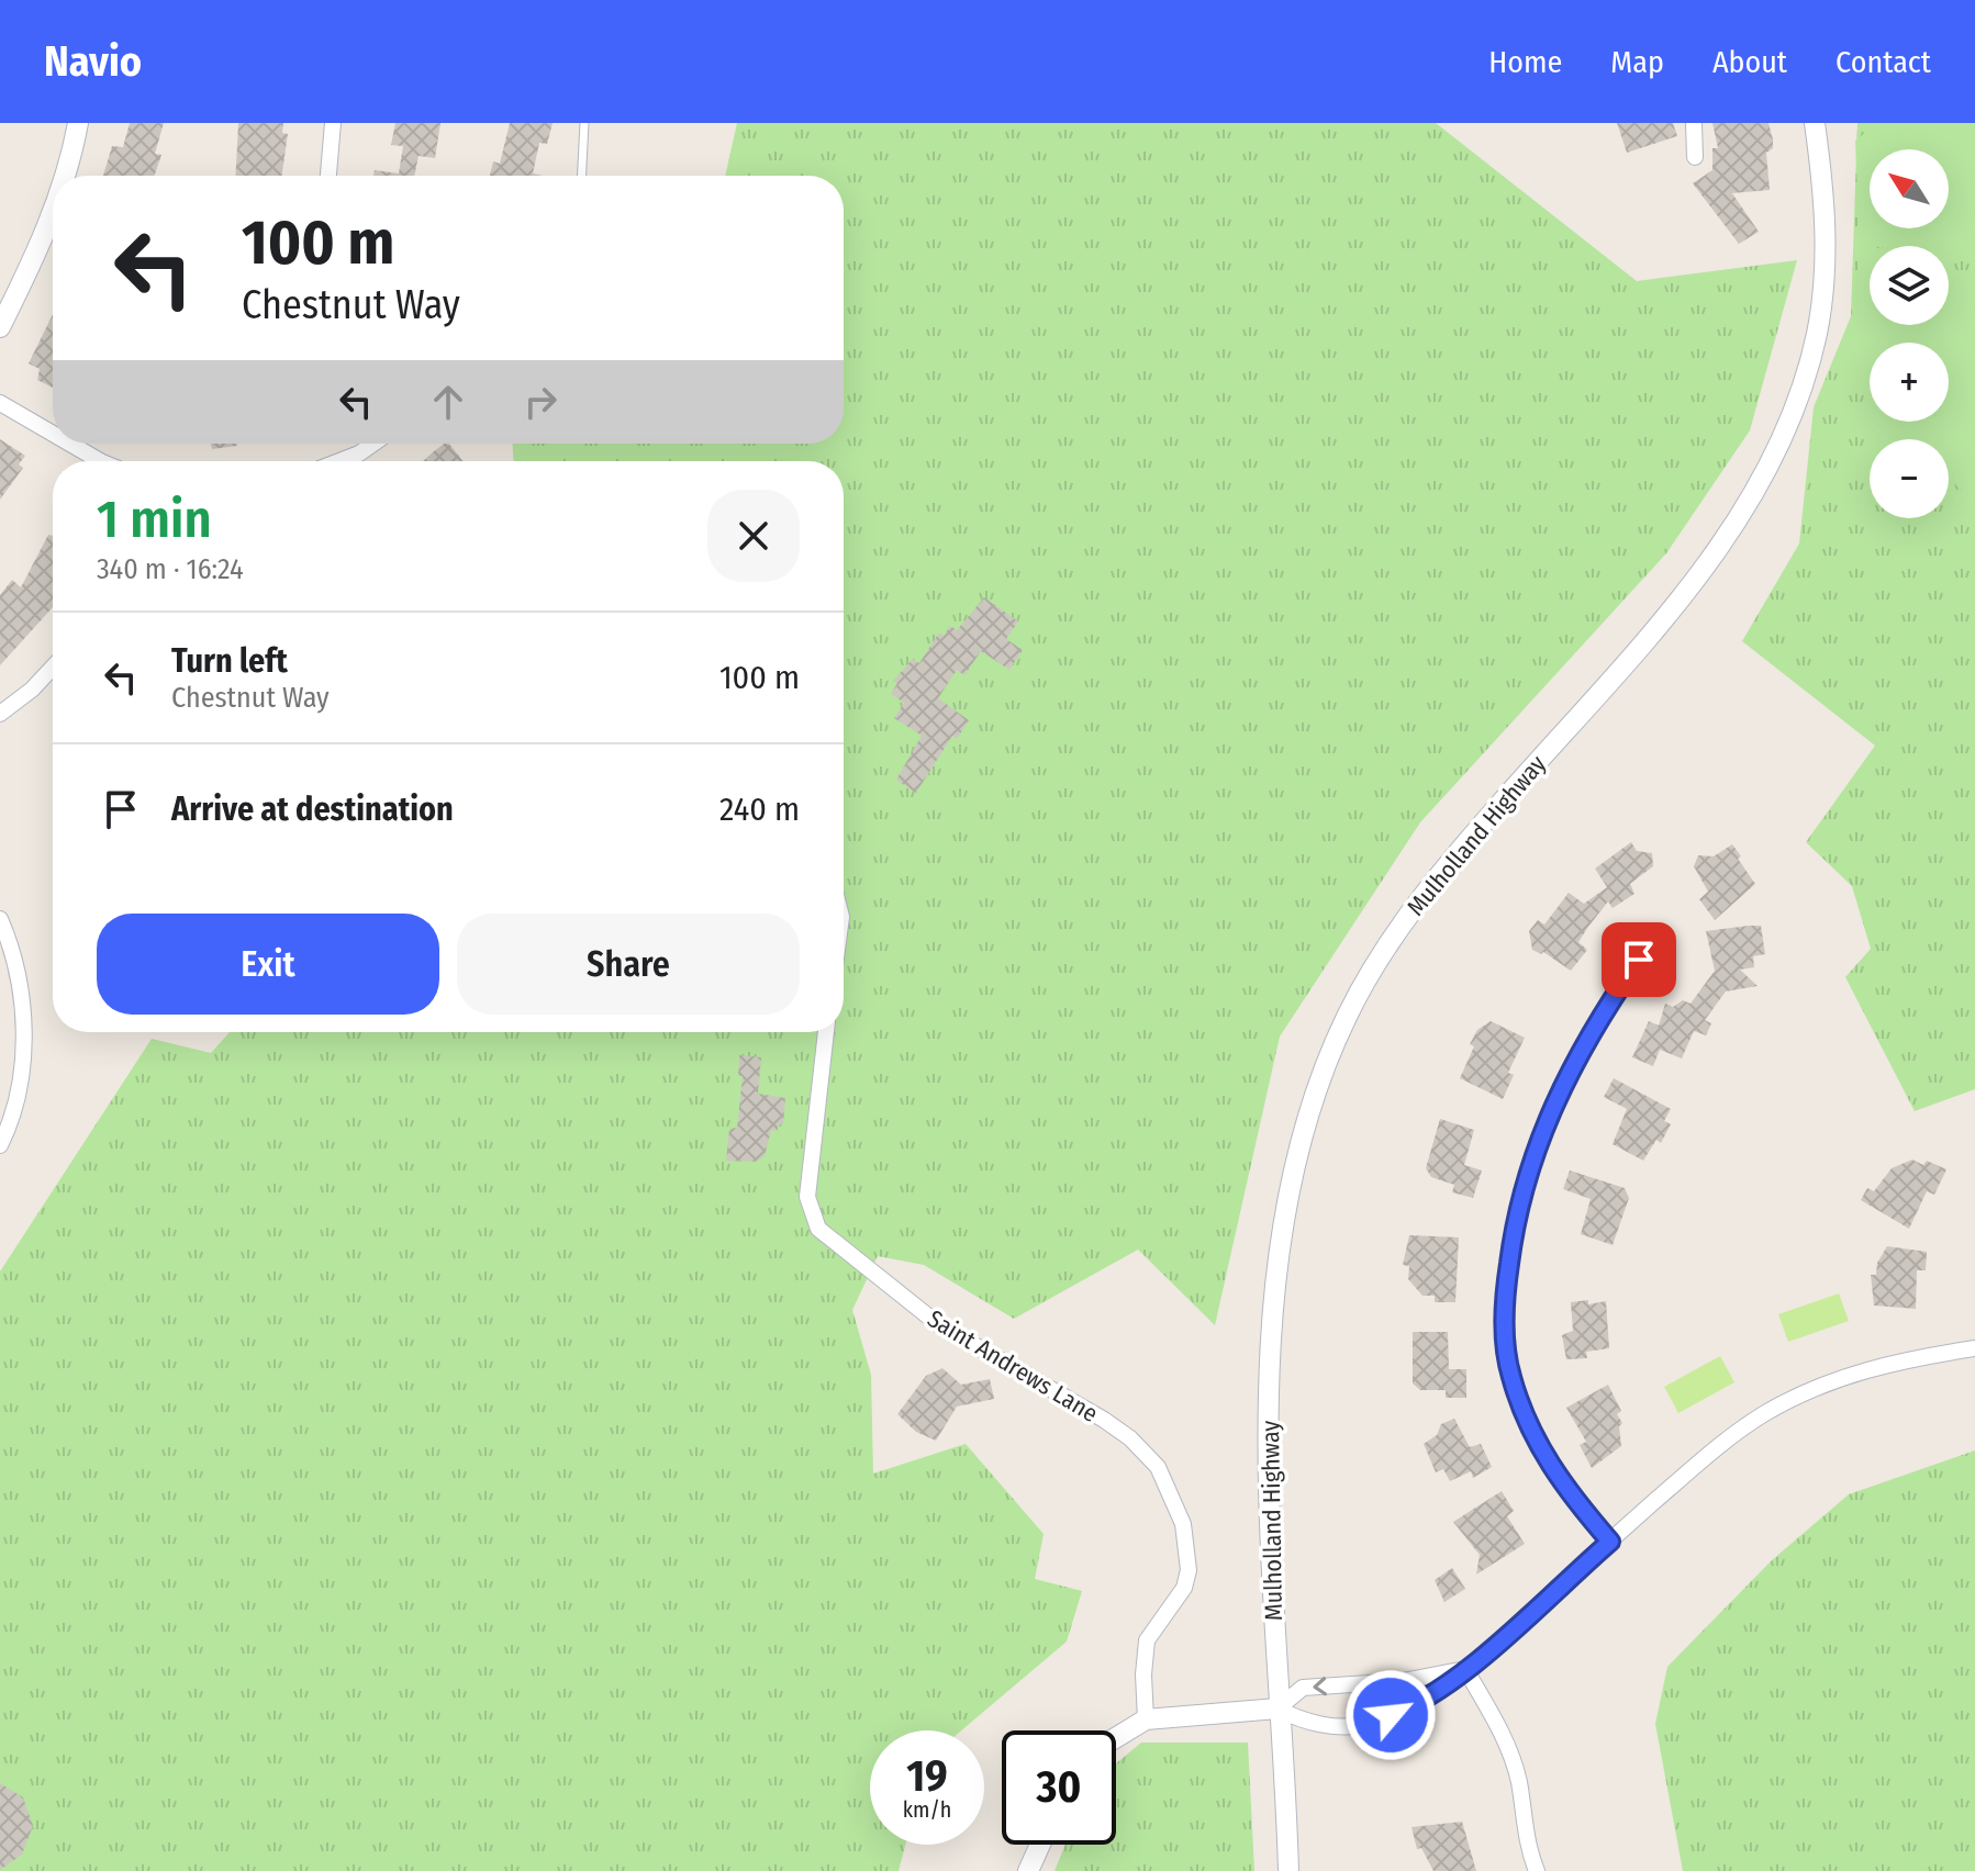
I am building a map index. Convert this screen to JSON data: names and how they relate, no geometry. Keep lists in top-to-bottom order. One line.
{"streets":{"main road":["Mulholland Highway"],"street":["Saint Andrews Lane"]},"north":"top left","page":{"header":"Navio","nav":["Home","Map","About","Contact"],"map_buttons":["+","−"],"turn":["100 m","Chestnut Way"],"heading":["1 min","340 m · 16:24"],"list":[{"name":"Turn left","note":"Chestnut Way","value":"100 m"},{"name":"Arrive at destination","value":"240 m"}],"buttons":["Exit","Share"],"speed":"19 km/h","limit":"30"}}
